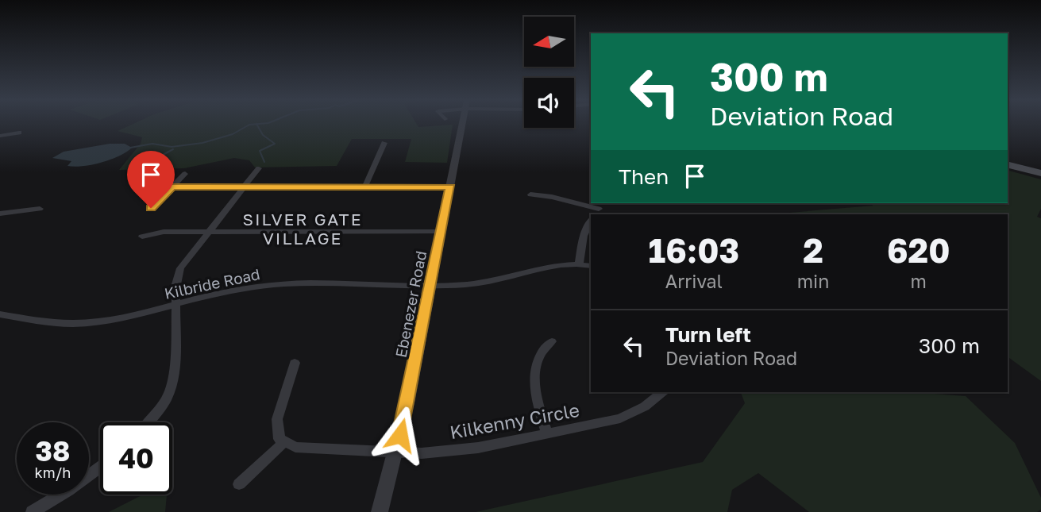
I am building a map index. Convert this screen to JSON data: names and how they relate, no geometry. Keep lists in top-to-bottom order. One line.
{"streets":{"street":["Kilbride Road","Ebenezer Road","Kilkenny Circle"]},"crossings":[["Kilbride Road","Ebenezer Road"],["Ebenezer Road","Kilkenny Circle"]],"districts":["SILVER GATE VILLAGE"],"north":"left","page":{"turn":["300 m","Deviation Road"],"then":"Then","eta":["16:03","Arrival","2","min","620","m"],"list":[{"name":"Turn left","note":"Deviation Road","value":"300 m"}],"speed":"38 km/h","limit":"40"}}
